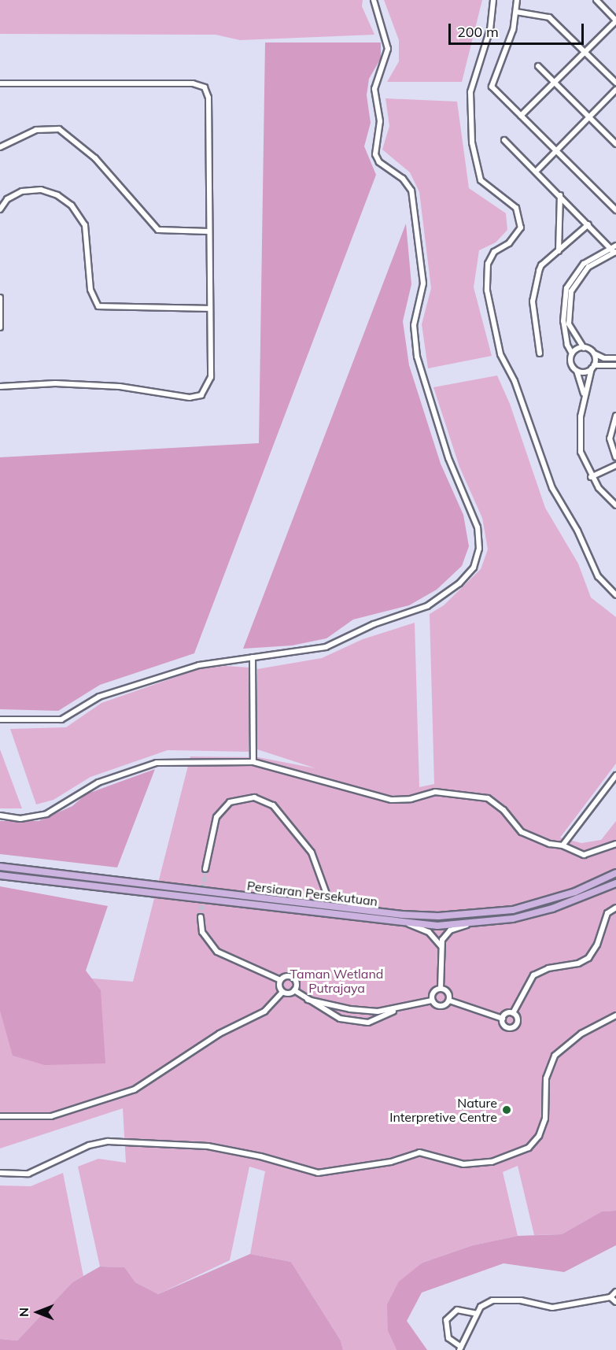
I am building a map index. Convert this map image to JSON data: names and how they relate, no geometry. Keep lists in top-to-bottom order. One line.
{"streets":{"main road":["Persiaran Persekutuan"]},"parks":["Taman Wetland Putrajaya"],"places":["Nature Interpretive Centre"],"scale_bar":"200 m","north":"left"}
